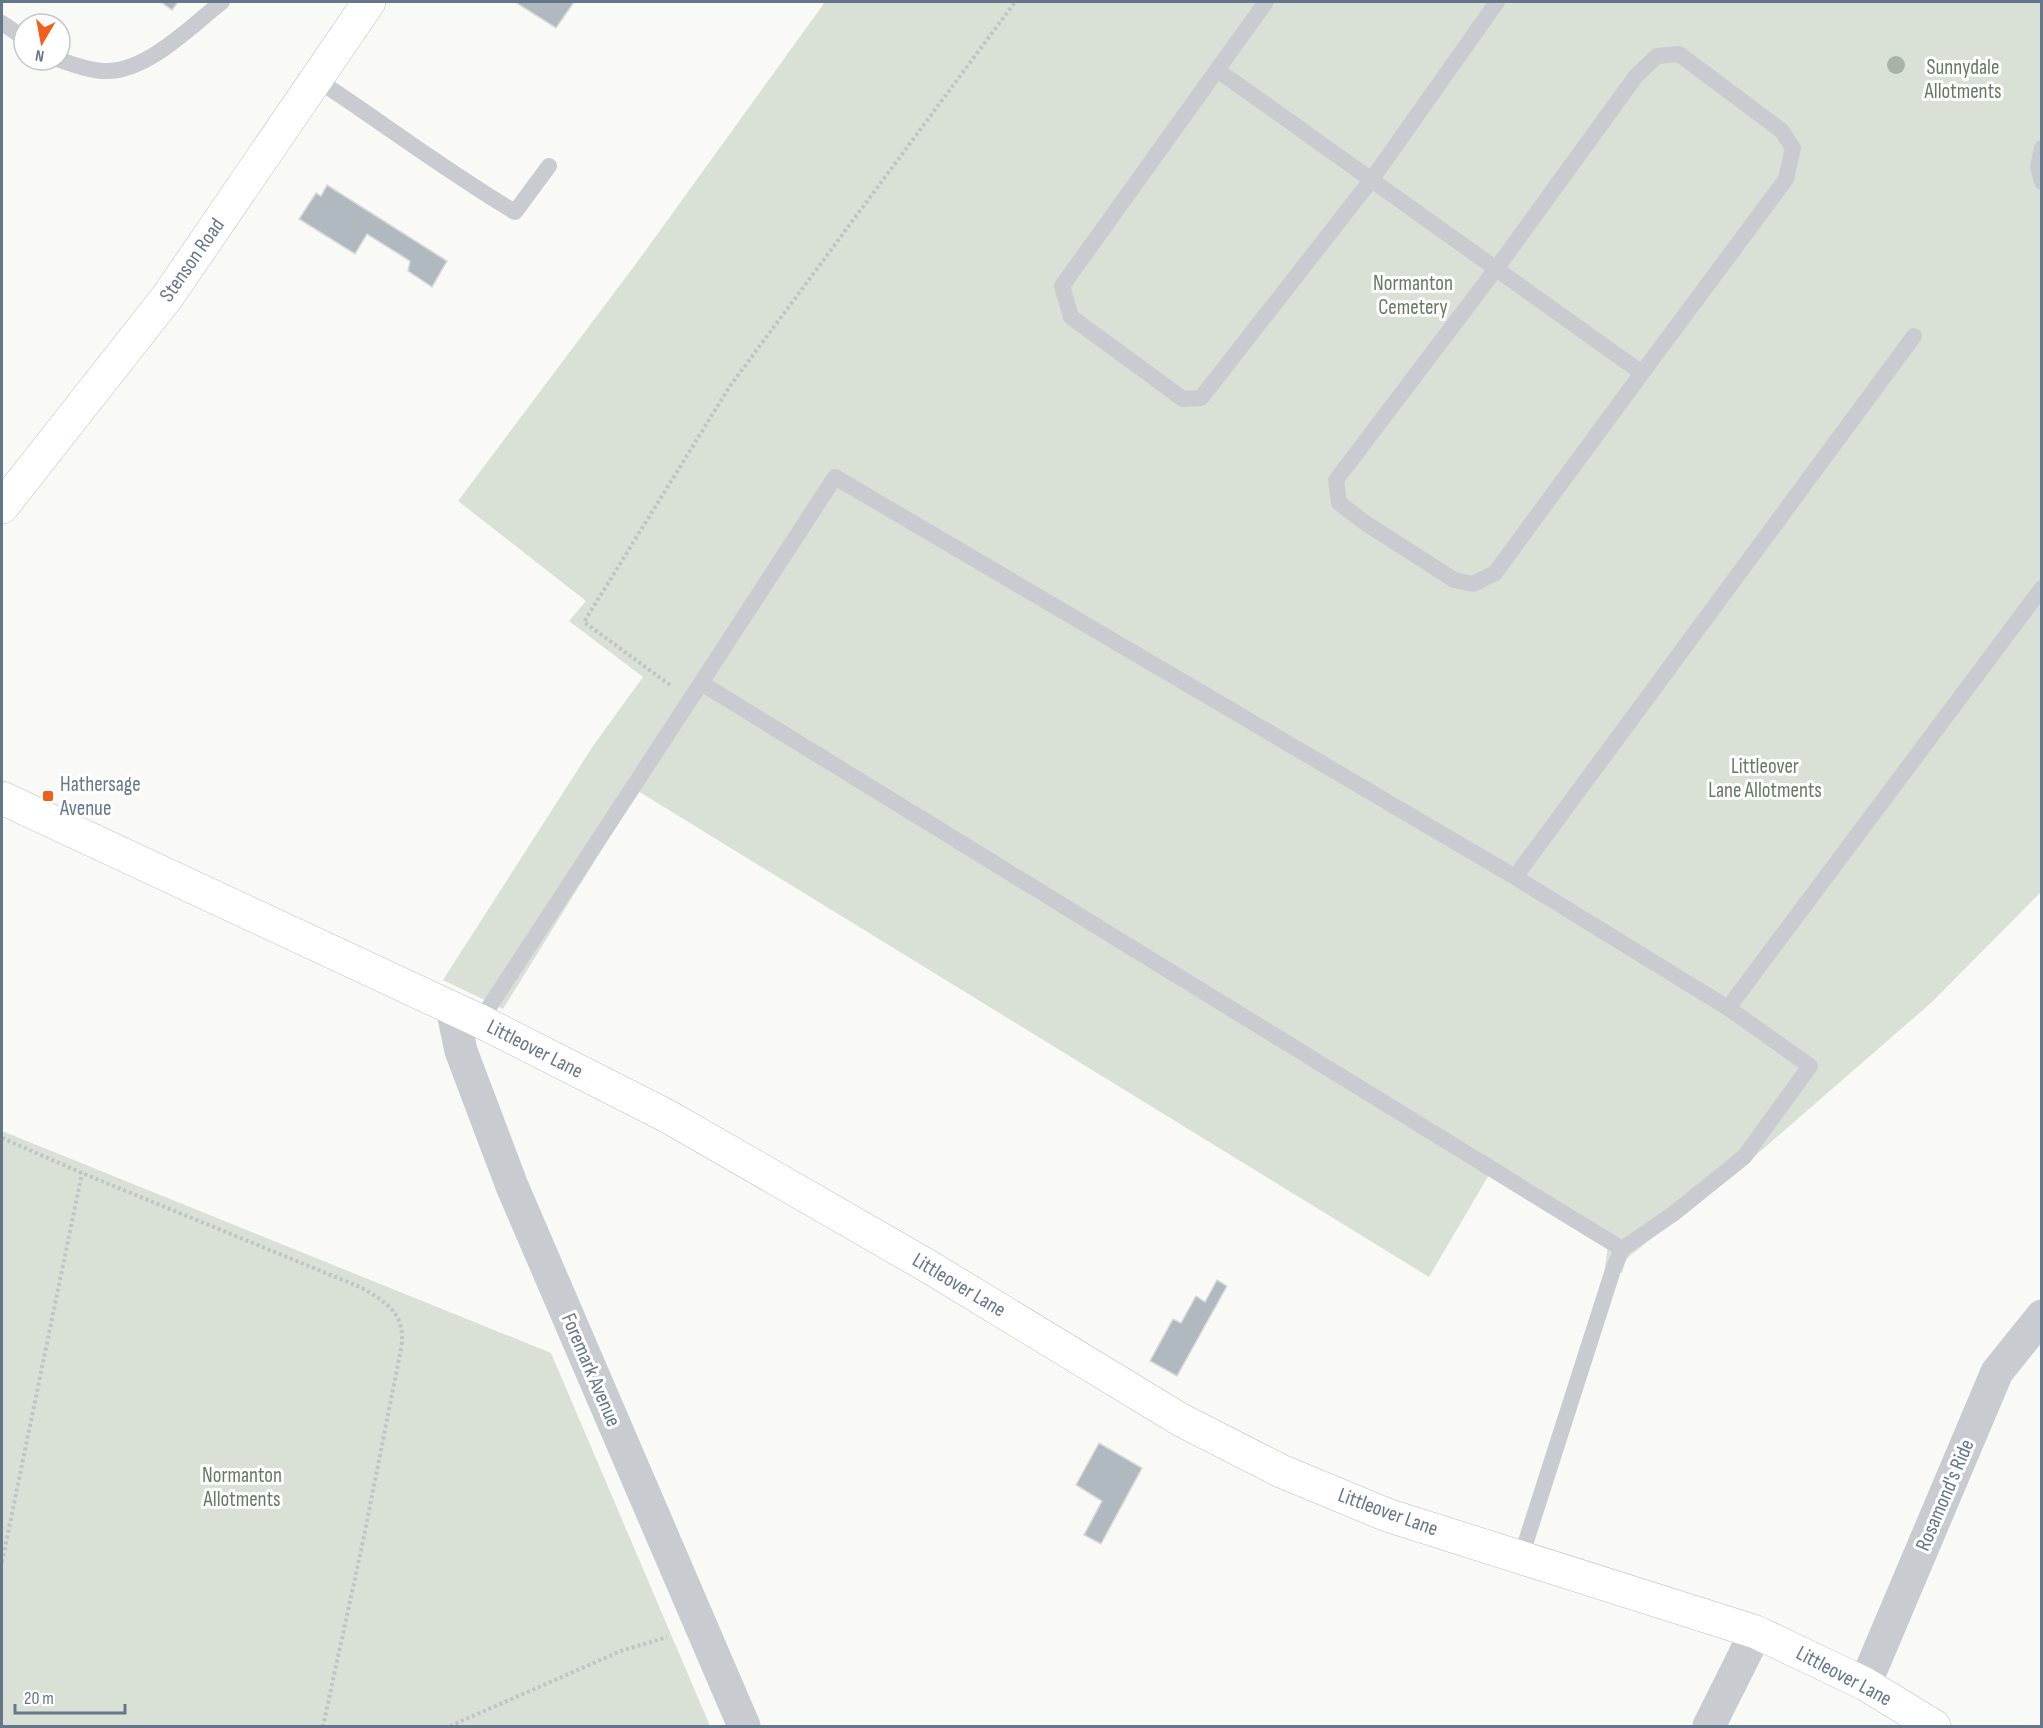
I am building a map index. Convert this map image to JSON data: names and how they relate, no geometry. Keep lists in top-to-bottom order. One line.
{"streets":{"street":["Stenson Road","Littleover Lane","Foremark Avenue","Rosamond's Ride"]},"crossings":[["Littleover Lane","Foremark Avenue"],["Littleover Lane","Rosamond's Ride"]],"parks":["Sunnydale Allotments","Normanton Cemetery","Littleover Lane Allotments","Normanton Allotments"],"places":{"transit":["Hathersage Avenue"]},"scale_bar":"20 m","north":"bottom"}
